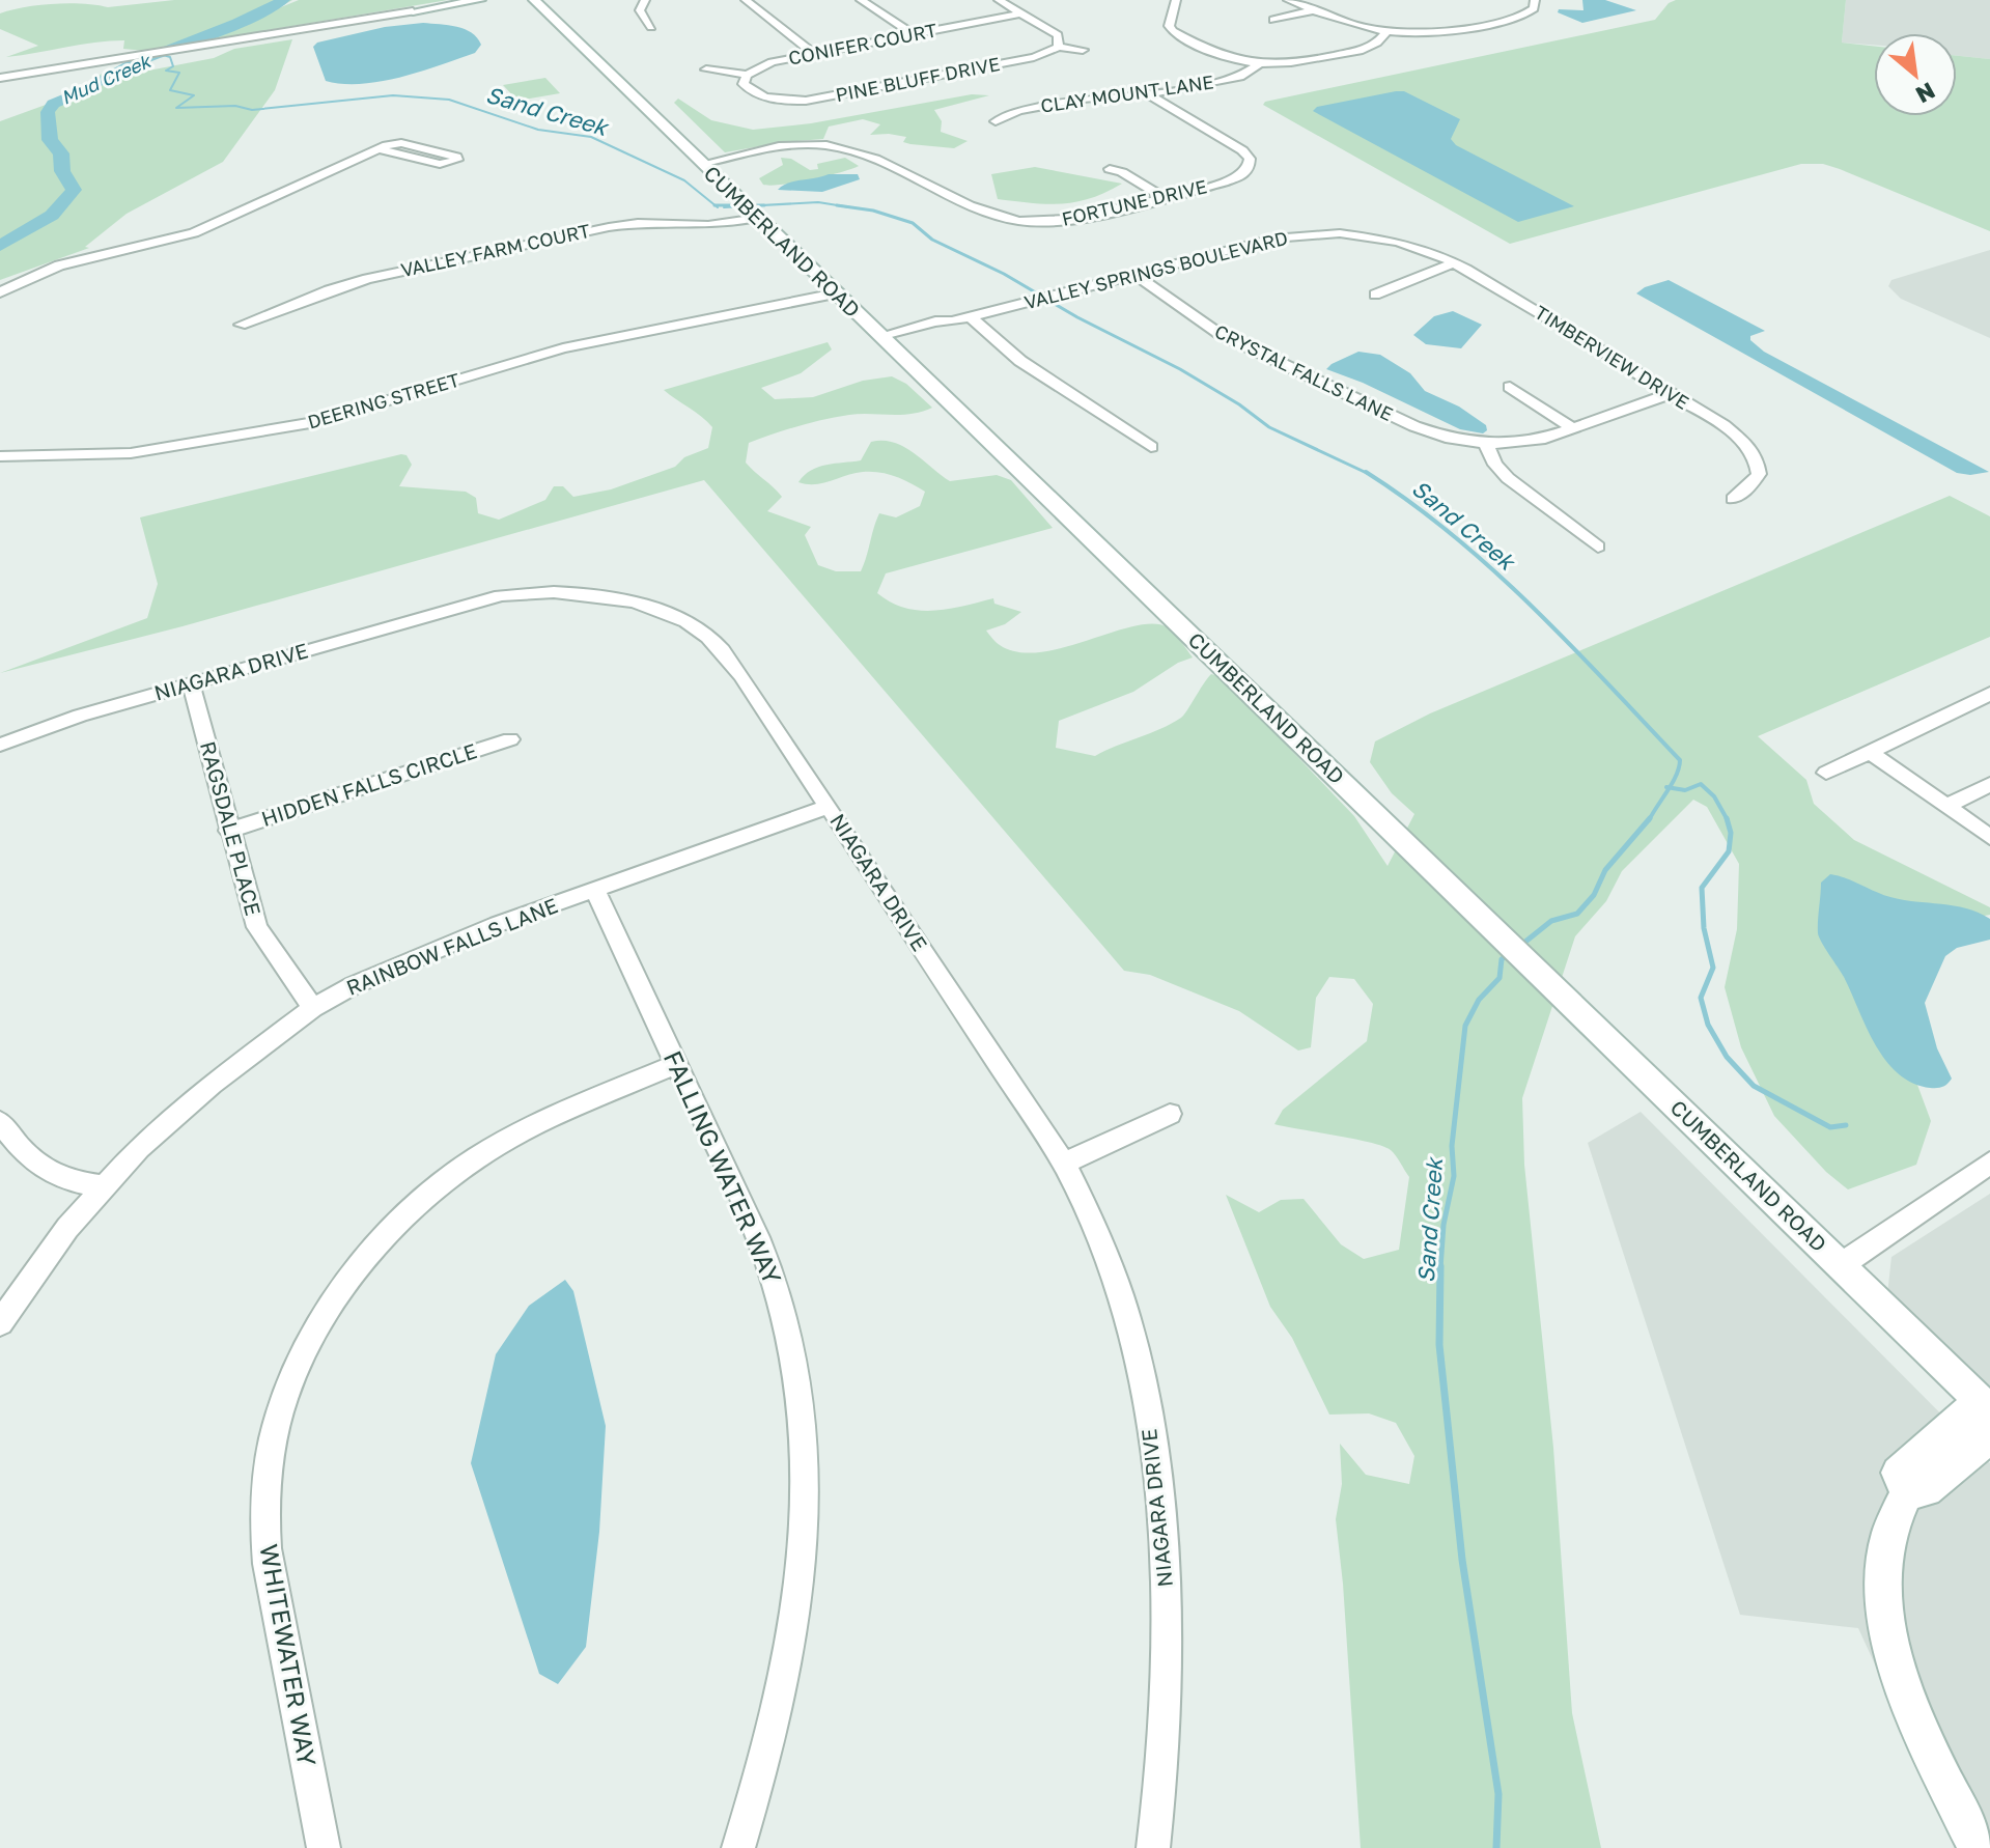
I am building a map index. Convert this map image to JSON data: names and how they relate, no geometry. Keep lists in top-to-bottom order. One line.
{"streets":{"main road":["CUMBERLAND ROAD"],"street":["CONIFER COURT","PINE BLUFF DRIVE","CLAY MOUNT LANE","FORTUNE DRIVE","VALLEY FARM COURT","VALLEY SPRINGS BOULEVARD","TIMBERVIEW DRIVE","CRYSTAL FALLS LANE","DEERING STREET","NIAGARA DRIVE","HIDDEN FALLS CIRCLE","RAGSDALE PLACE","RAINBOW FALLS LANE","FALLING WATER WAY","WHITEWATER WAY"]},"crossings":[["CLAY MOUNT LANE","FORTUNE DRIVE"],["FORTUNE DRIVE","CUMBERLAND ROAD"],["CUMBERLAND ROAD","VALLEY FARM COURT"],["CUMBERLAND ROAD","VALLEY SPRINGS BOULEVARD"],["CUMBERLAND ROAD","DEERING STREET"],["VALLEY SPRINGS BOULEVARD","TIMBERVIEW DRIVE"],["VALLEY SPRINGS BOULEVARD","CRYSTAL FALLS LANE"],["TIMBERVIEW DRIVE","CRYSTAL FALLS LANE"],["NIAGARA DRIVE","RAGSDALE PLACE"],["NIAGARA DRIVE","RAINBOW FALLS LANE"],["HIDDEN FALLS CIRCLE","RAGSDALE PLACE"],["RAGSDALE PLACE","RAINBOW FALLS LANE"],["RAINBOW FALLS LANE","FALLING WATER WAY"],["FALLING WATER WAY","WHITEWATER WAY"]],"water":["Mud Creek","Sand Creek"],"north":"bottom right"}
